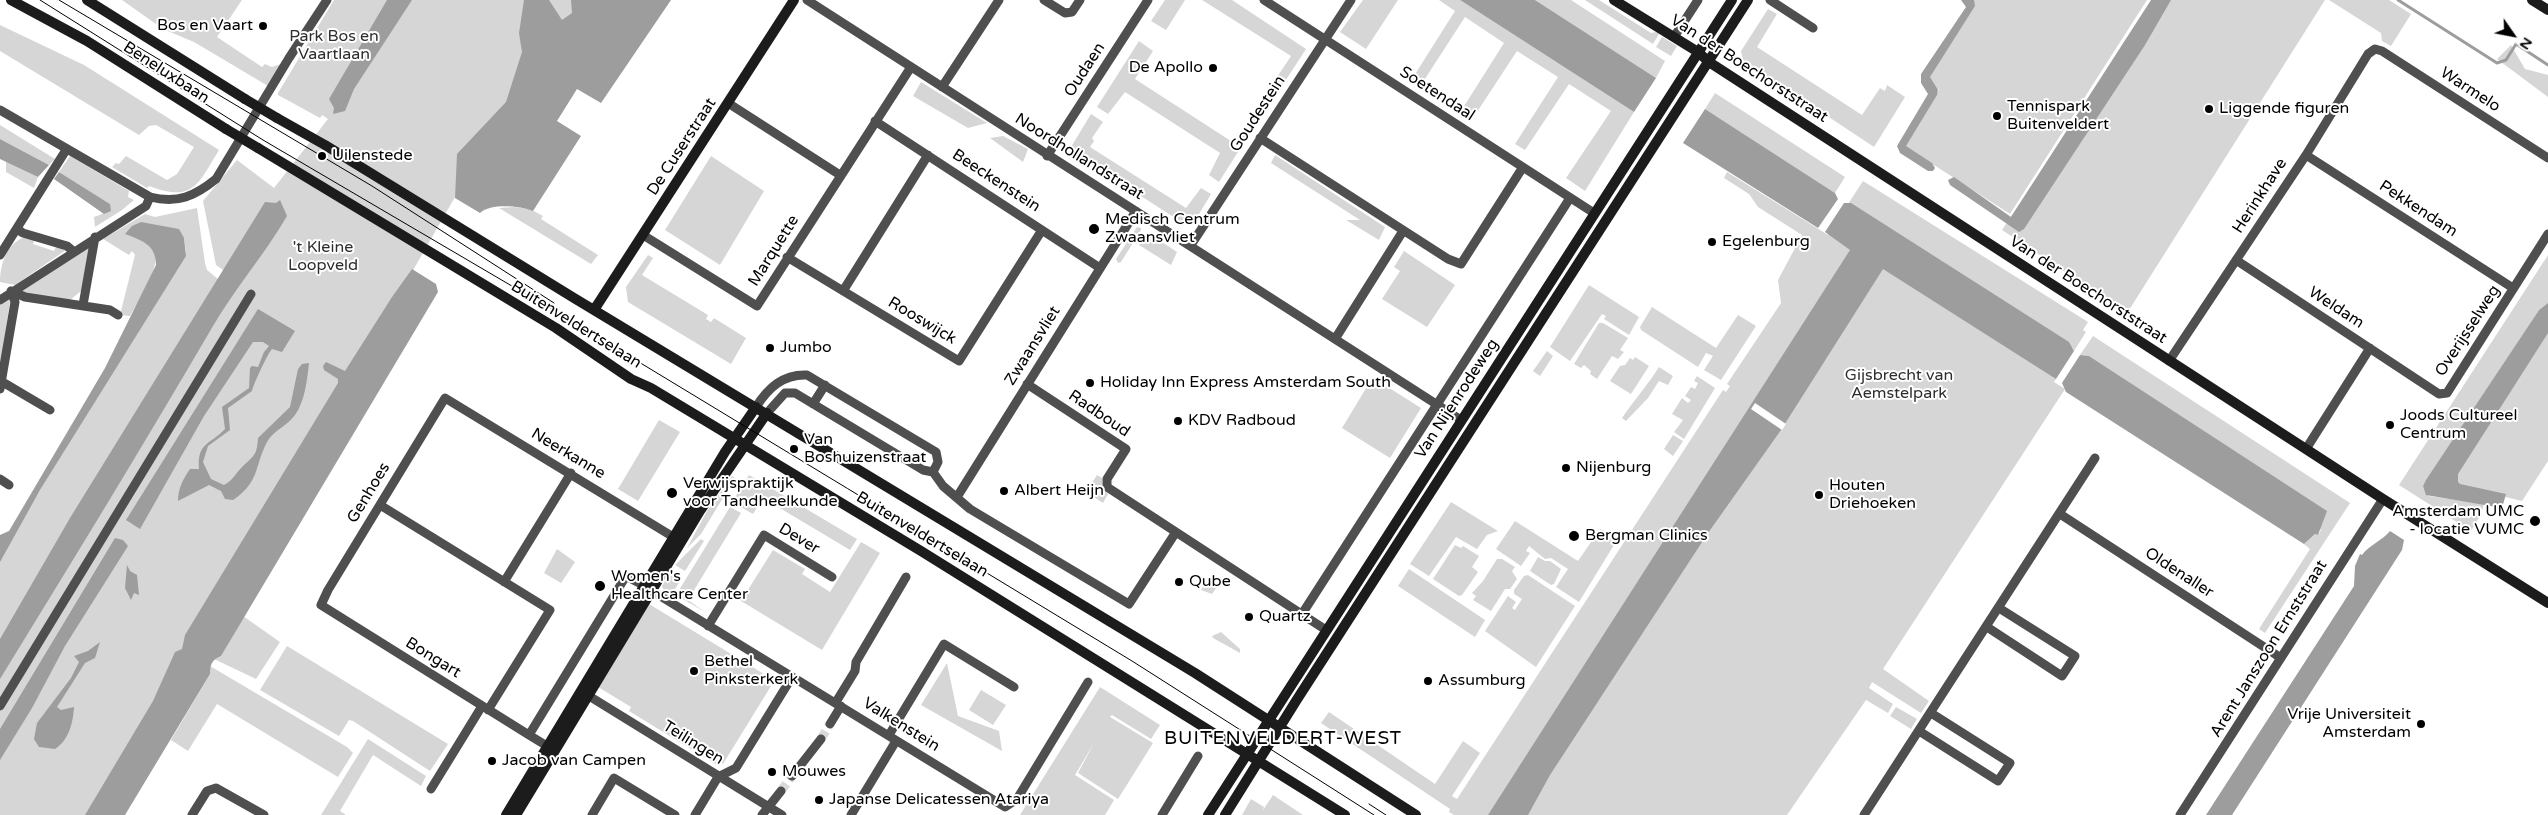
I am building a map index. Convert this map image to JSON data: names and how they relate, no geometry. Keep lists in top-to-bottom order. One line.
{"streets":{"street":["Van der Boechorststraat","Oudaen","Beneluxbaan","Warmelo","Soetendaal","Goudestein","De Cuserstraat","Noordhollandstraat","Beeckenstein","Herinkhave","Pekkendam","Marquette","Weldam","Rooswijck","Buitenveldertselaan","Overijsselweg","Zwaansvliet","Van Nijenrodeweg","Radboud","Neerkanne","Genhoes","Dever","Oldenaller","Arent Janszoon Ernststraat","Bongart","Valkenstein","Teilingen"]},"crossings":[["Van der Boechorststraat","Herinkhave"],["Van der Boechorststraat","Weldam"],["Van der Boechorststraat","Van Nijenrodeweg"],["Van der Boechorststraat","Arent Janszoon Ernststraat"],["Oudaen","Noordhollandstraat"],["Beneluxbaan","Buitenveldertselaan"],["Warmelo","Herinkhave"],["Soetendaal","Goudestein"],["Soetendaal","Van Nijenrodeweg"],["Goudestein","Noordhollandstraat"],["De Cuserstraat","Marquette"],["De Cuserstraat","Buitenveldertselaan"],["Noordhollandstraat","Marquette"],["Noordhollandstraat","Zwaansvliet"],["Noordhollandstraat","Van Nijenrodeweg"],["Beeckenstein","Marquette"],["Beeckenstein","Rooswijck"],["Beeckenstein","Zwaansvliet"],["Herinkhave","Pekkendam"],["Herinkhave","Weldam"],["Pekkendam","Overijsselweg"],["Marquette","Rooswijck"],["Weldam","Overijsselweg"],["Buitenveldertselaan","Van Nijenrodeweg"],["Zwaansvliet","Radboud"],["Van Nijenrodeweg","Radboud"],["Neerkanne","Genhoes"],["Genhoes","Bongart"],["Dever","Valkenstein"],["Oldenaller","Arent Janszoon Ernststraat"]],"districts":["BUITENVELDERT-WEST"],"parks":["Park Bos en Vaartlaan","'t Kleine Loopveld","Gijsbrecht van Aemstelpark"],"places":["Bos en Vaart","De Apollo","Liggende figuren","Tennispark Buitenveldert","Uilenstede","Medisch Centrum Zwaansvliet","Egelenburg","Jumbo","Holiday Inn Express Amsterdam South","KDV Radboud","Joods Cultureel Centrum","Van Boshuizenstraat","Nijenburg","Albert Heijn","Verwijspraktijk voor Tandheelkunde","Houten Driehoeken","Amsterdam UMC - locatie VUMC","Bergman Clinics","Qube","Women's Healthcare Center","Quartz","Bethel Pinksterkerk","Assumburg","Vrije Universiteit Amsterdam","Jacob van Campen","Mouwes","Japanse Delicatessen Atariya"],"north":"bottom right"}
